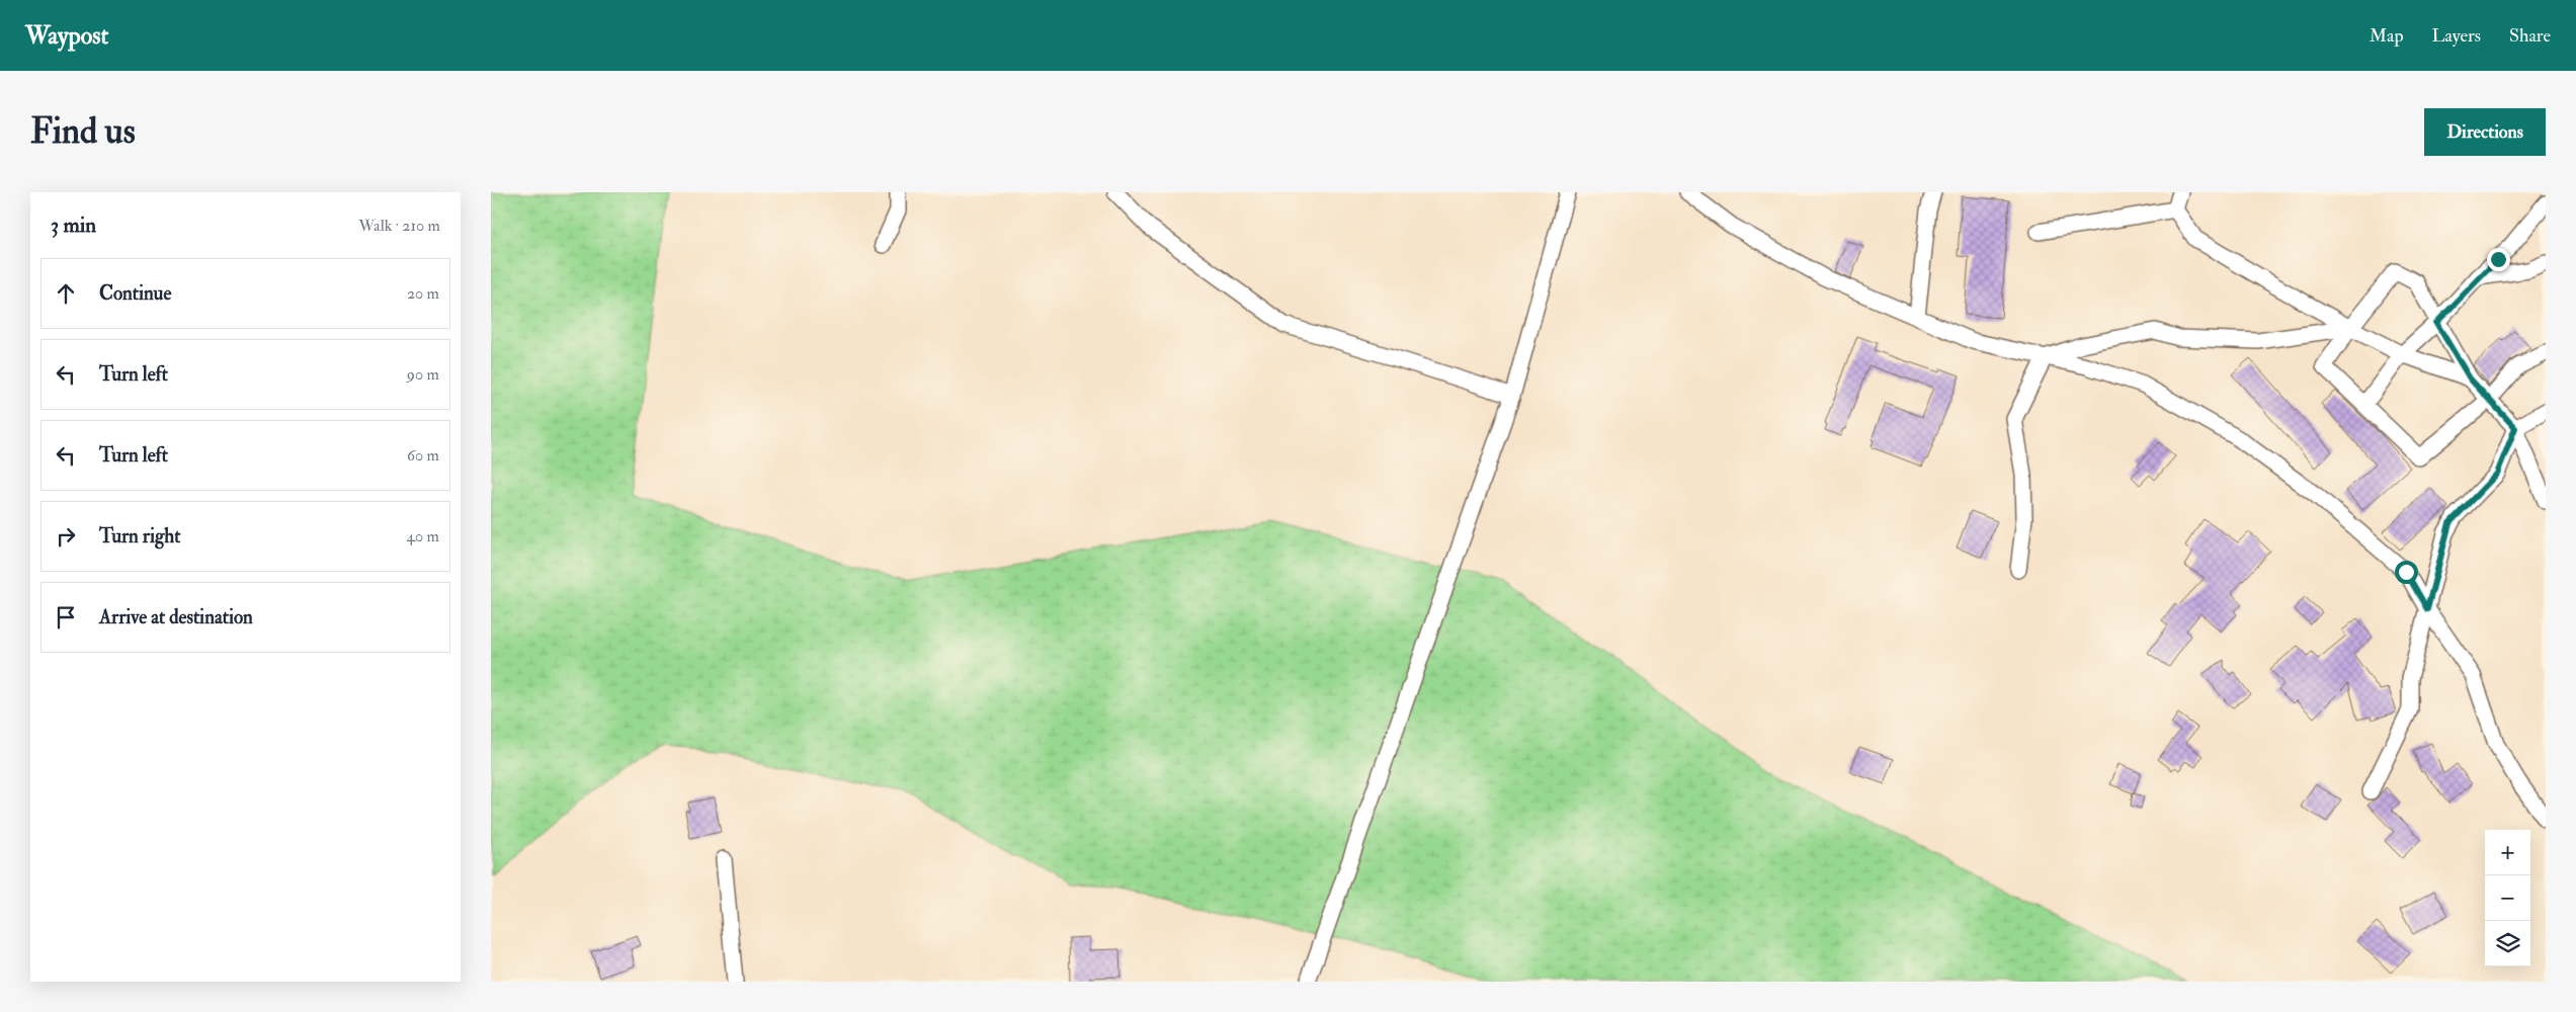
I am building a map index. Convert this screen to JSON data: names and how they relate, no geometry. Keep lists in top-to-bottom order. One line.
{"page":{"header":"Waypost","nav":["Map","Layers","Share"],"buttons":"Directions","title":"Find us","heading":["3 min","Walk · 210 m"],"list":[["Continue","20 m"],["Turn left","90 m"],["Turn left","60 m"],["Turn right","40 m"],"Arrive at destination"],"map_buttons":["+","−"]}}
